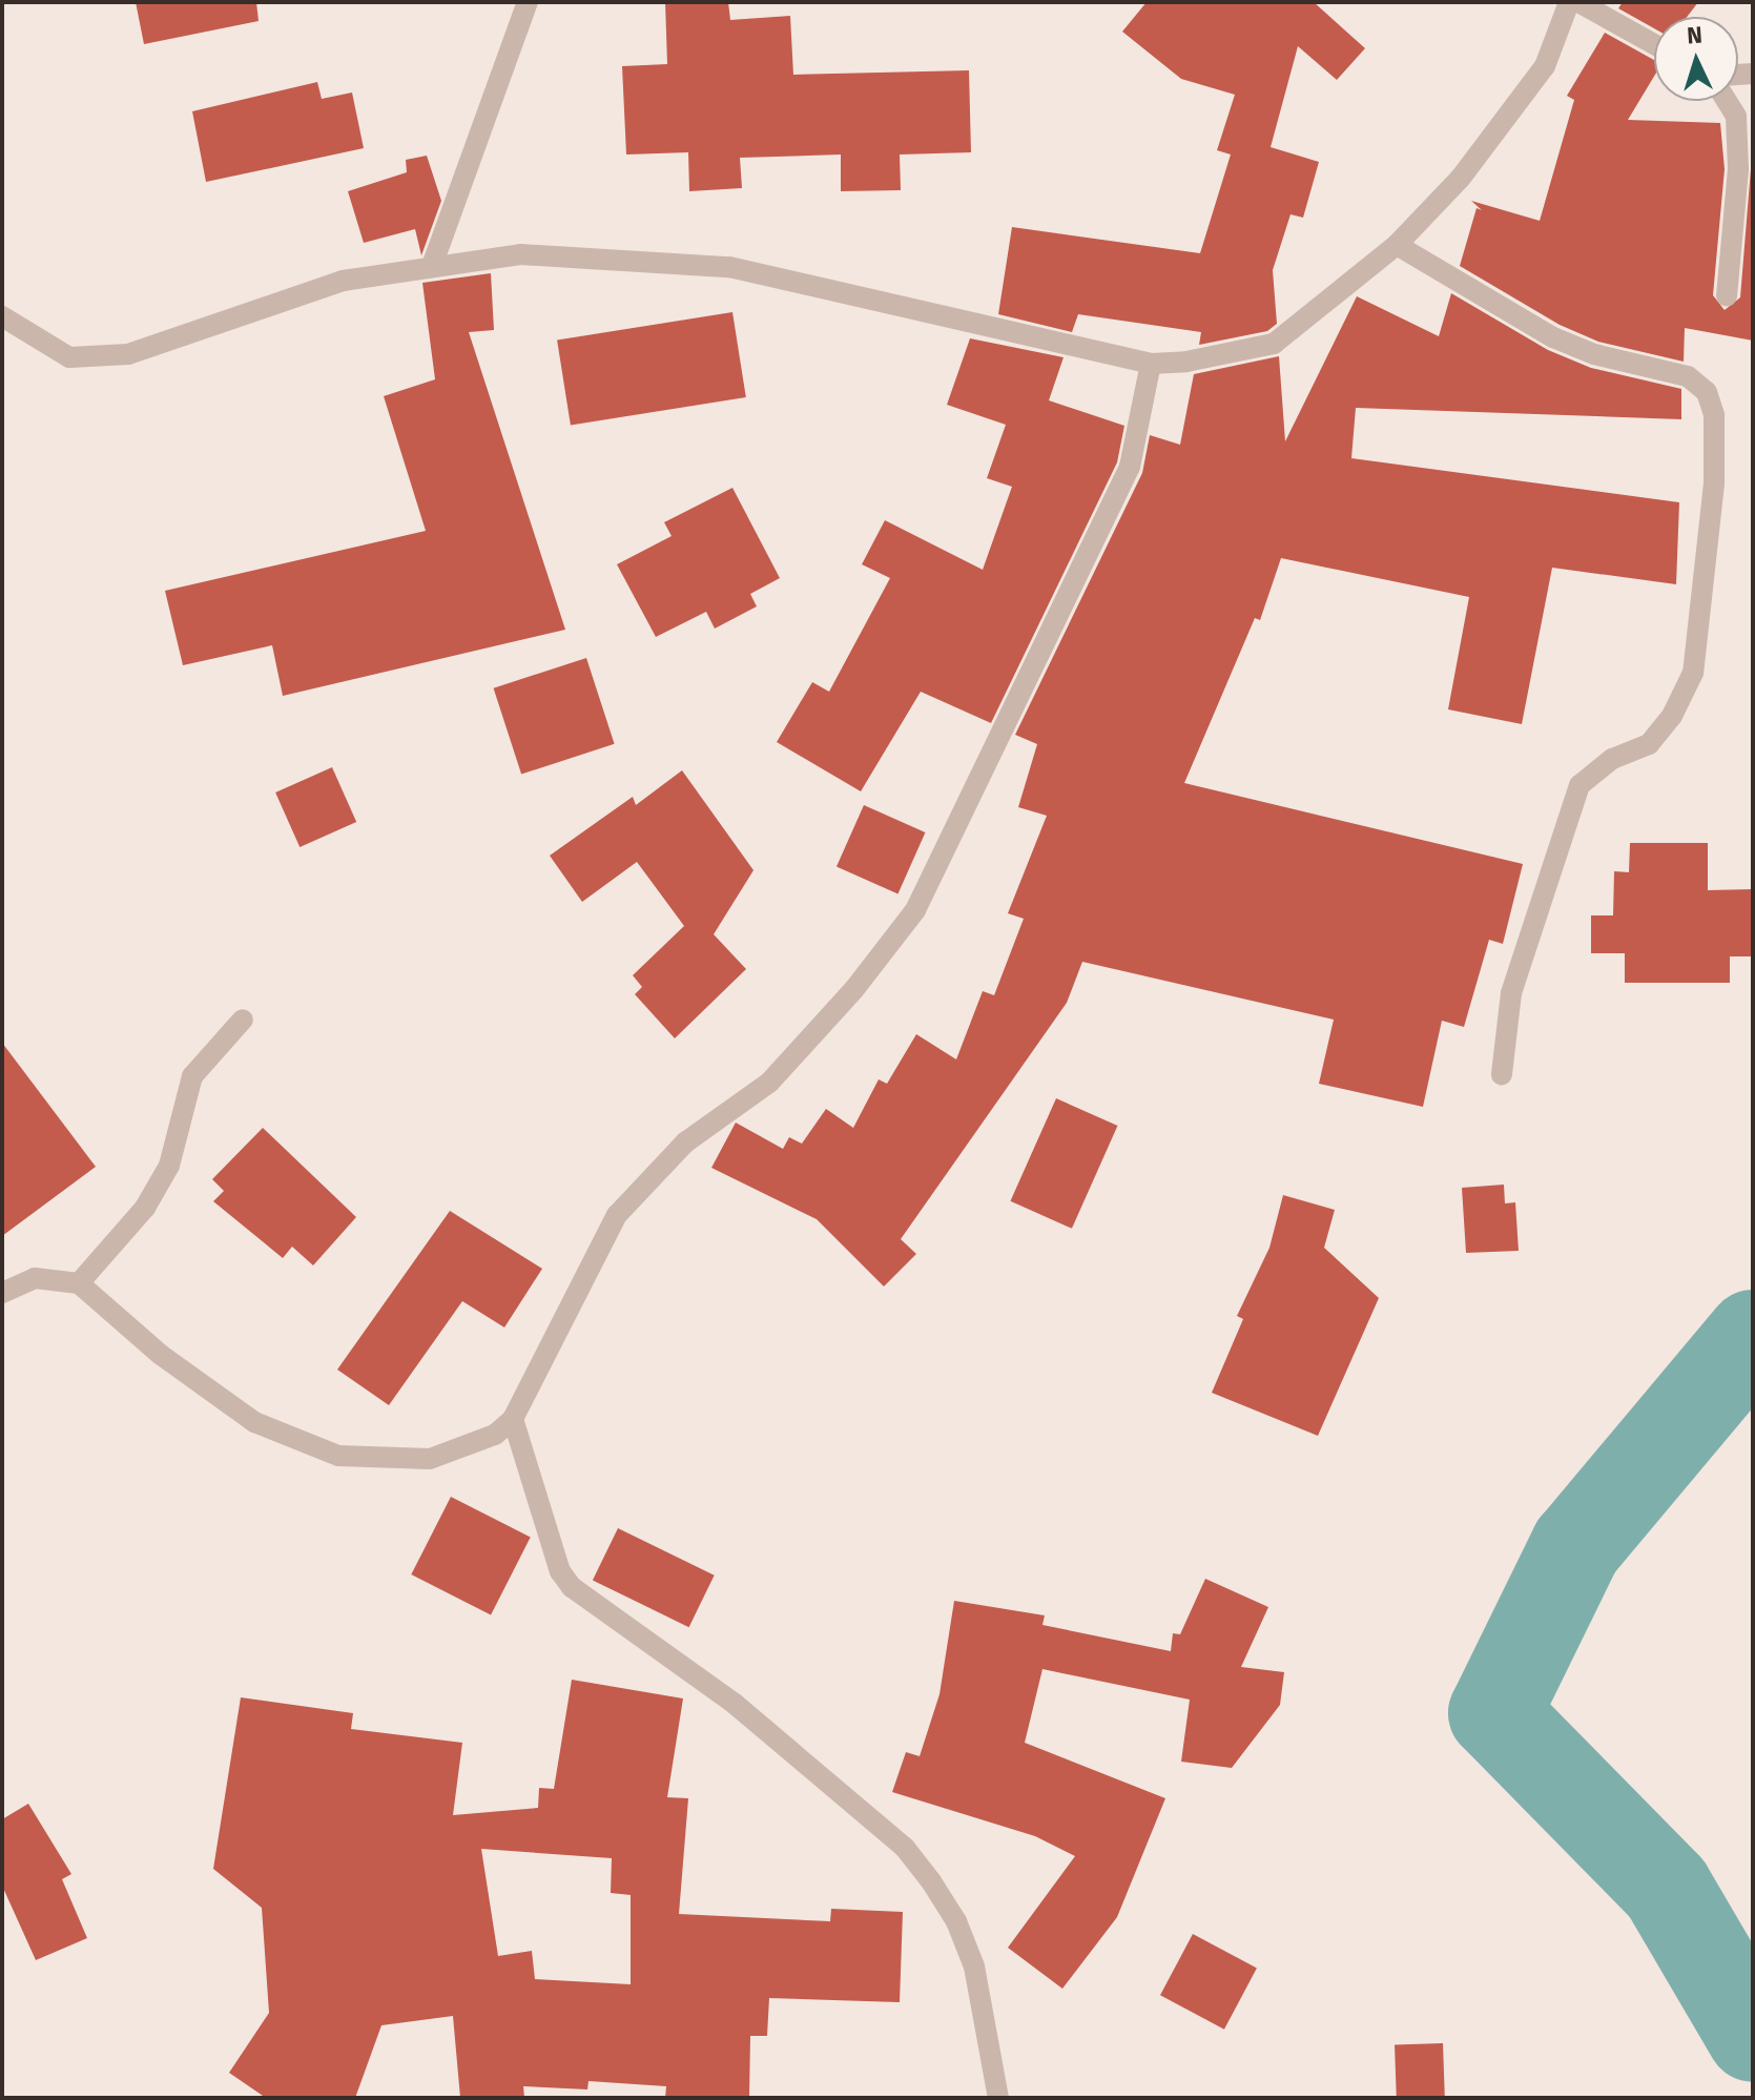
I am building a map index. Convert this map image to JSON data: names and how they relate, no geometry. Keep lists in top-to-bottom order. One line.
{"north":"top"}
